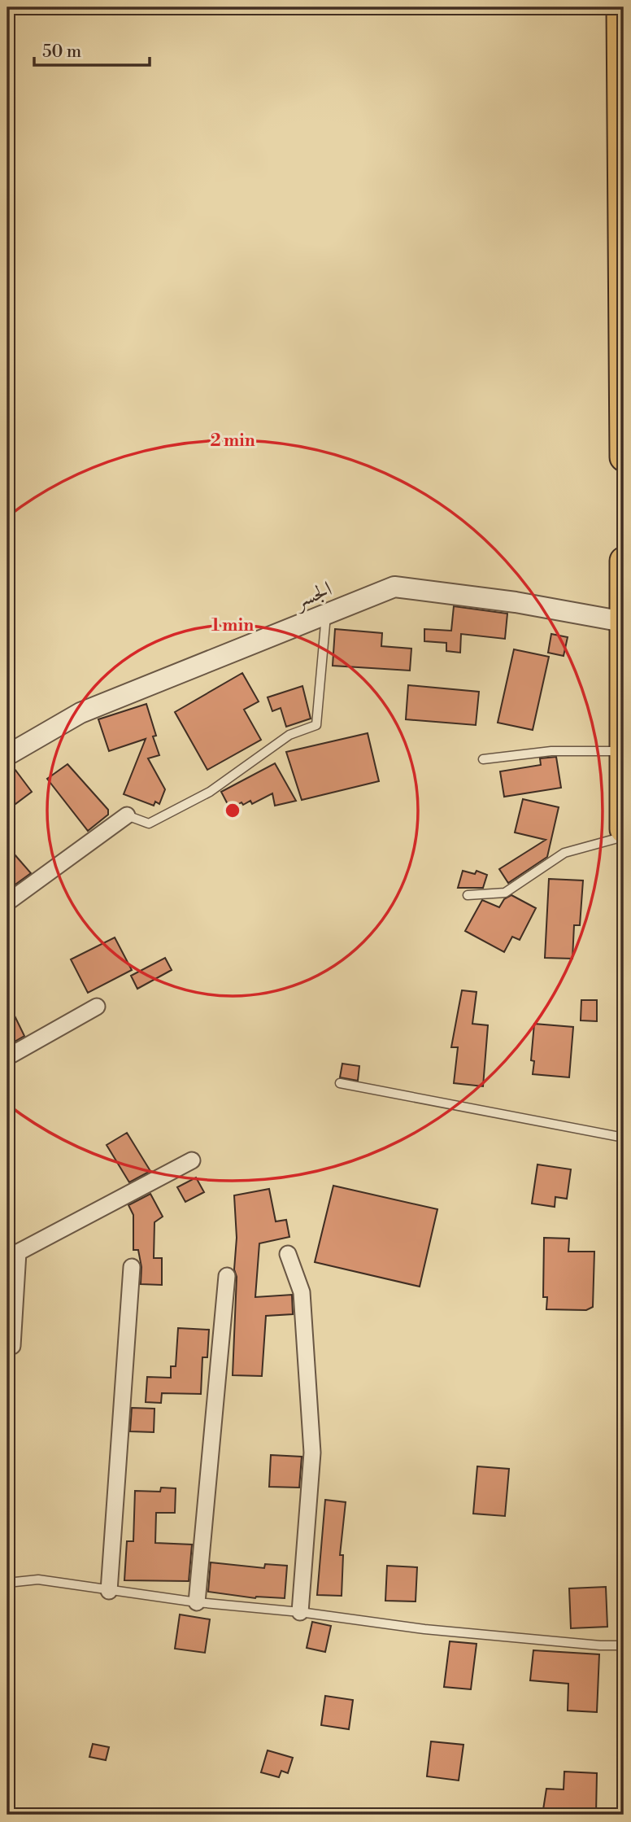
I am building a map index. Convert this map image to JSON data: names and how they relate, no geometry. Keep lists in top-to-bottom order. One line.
{"streets":{"street":["الجسر"]},"scale_bar":"50 m","rings":["2 min","1 min"]}
